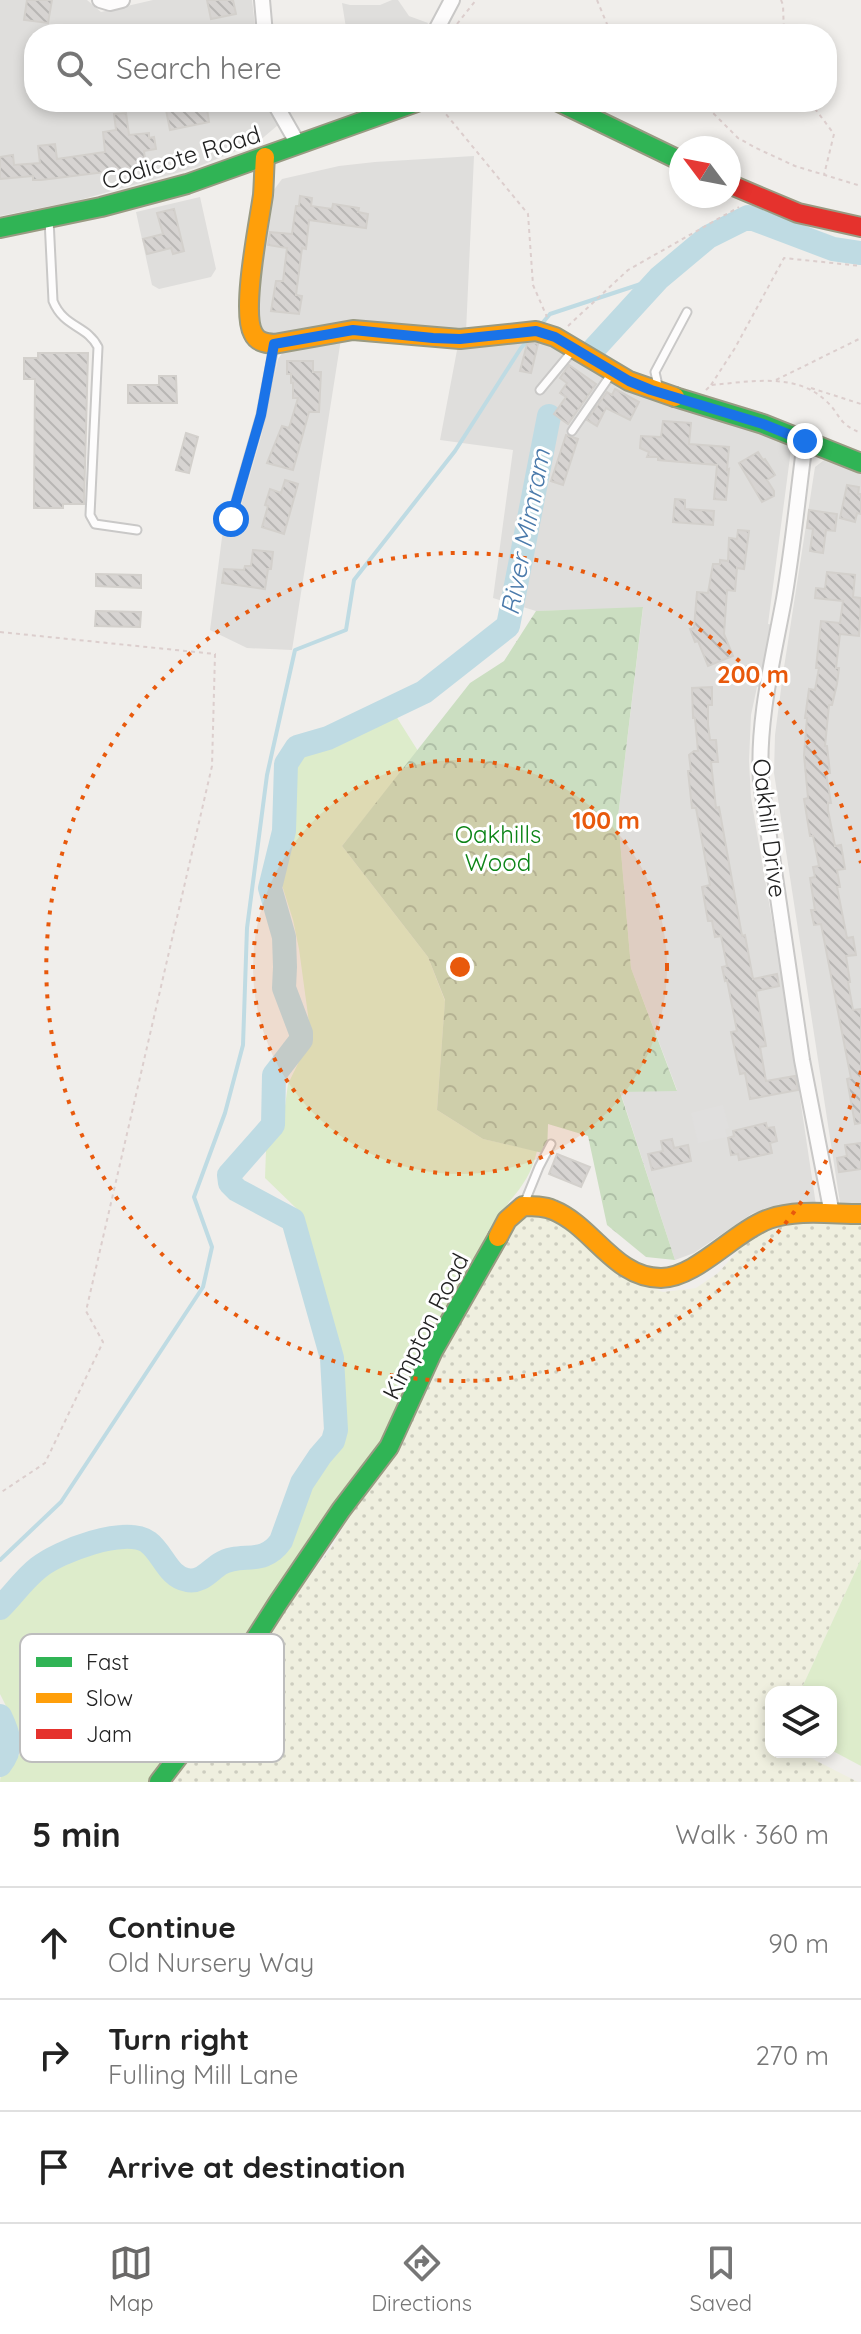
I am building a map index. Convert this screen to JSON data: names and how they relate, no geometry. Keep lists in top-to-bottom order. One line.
{"streets":{"street":["Codicote Road","Oakhill Drive","Kimpton Road"]},"water":["River Mimram"],"parks":["Oakhills Wood"],"legend":["Fast","Slow","Jam"],"north":"top left","page":{"search":"Search here","heading":["5 min","Walk · 360 m"],"list":[["Continue","Old Nursery Way","90 m"],["Turn right","Fulling Mill Lane","270 m"],"Arrive at destination"],"nav":["Map","Directions","Saved"]},"rings":["200 m","100 m"]}
